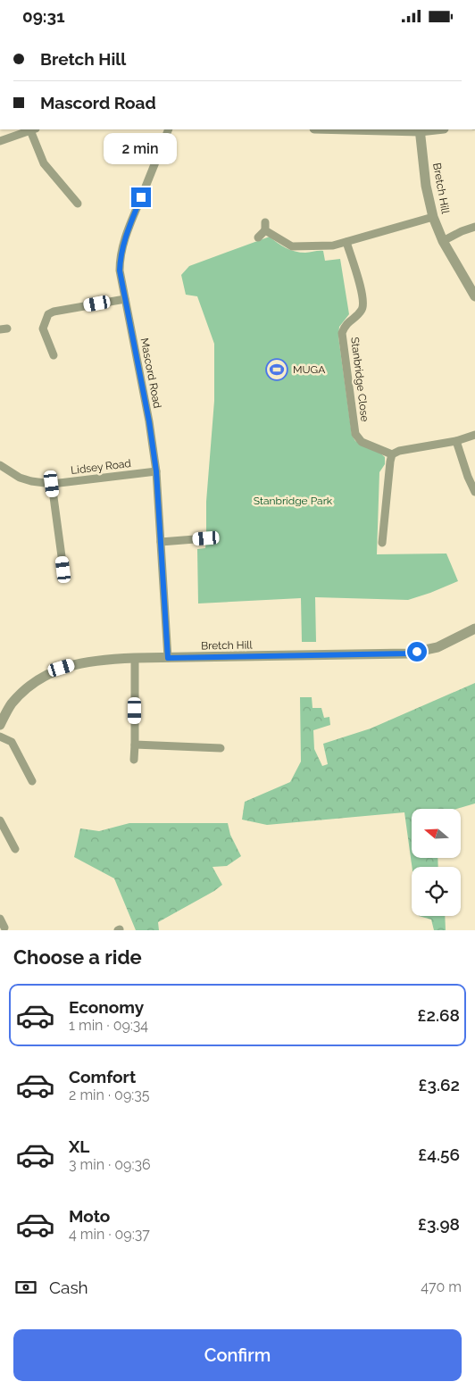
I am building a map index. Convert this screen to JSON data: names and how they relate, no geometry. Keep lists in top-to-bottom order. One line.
{"streets":{"street":["Bretch Hill","Mascord Road","Stanbridge Close","Lidsey Road"]},"crossings":[["Bretch Hill","Mascord Road"],["Mascord Road","Lidsey Road"]],"parks":["Stanbridge Park"],"places":{"sports":["MUGA"]},"north":"left","page":{"status":"09:31","banner":["Bretch Hill","Mascord Road"],"bubble":"2 min","heading":"Choose a ride","list":[{"name":"Economy","note":"1 min · 09:34","value":"£2.68"},{"name":"Comfort","note":"2 min · 09:35","value":"£3.62"},{"name":"XL","note":"3 min · 09:36","value":"£4.56"},{"name":"Moto","note":"4 min · 09:37","value":"£3.98"}],"pay":["Cash","470 m"],"buttons":"Confirm"}}
